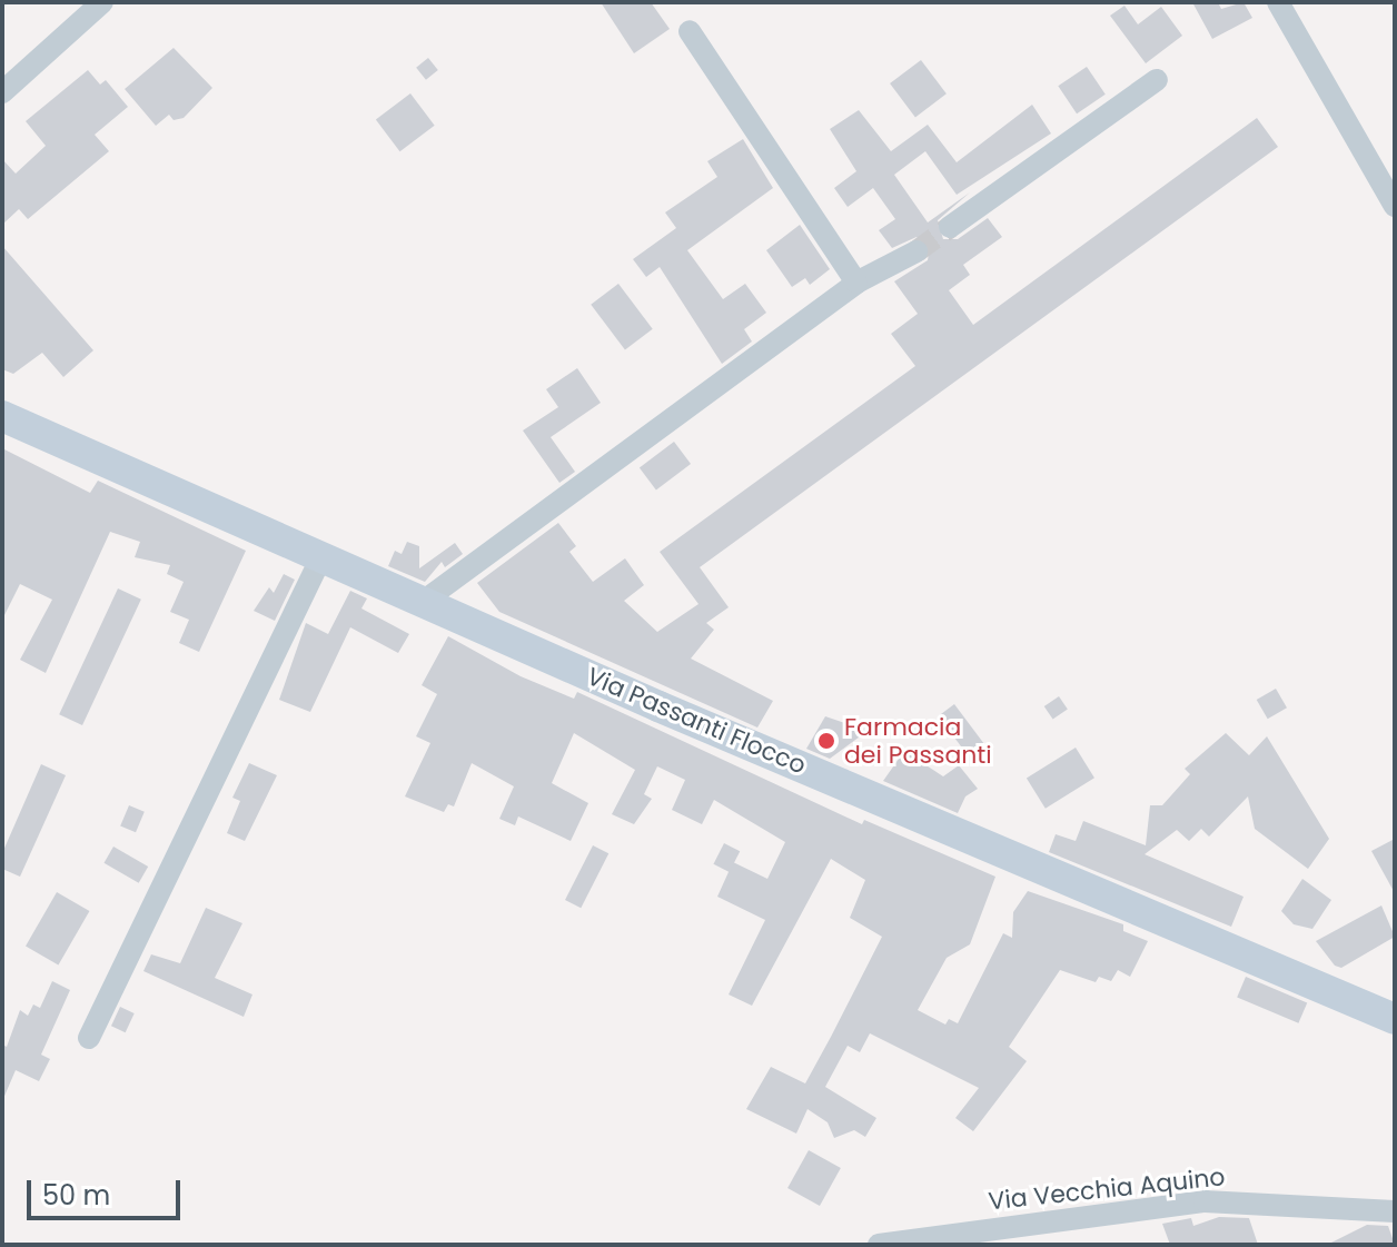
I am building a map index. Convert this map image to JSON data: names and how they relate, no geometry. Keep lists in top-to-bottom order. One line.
{"streets":{"main road":["Via Passanti Flocco"],"street":["Via Vecchia Aquino"]},"places":["Farmacia dei Passanti"],"scale_bar":"50 m"}
